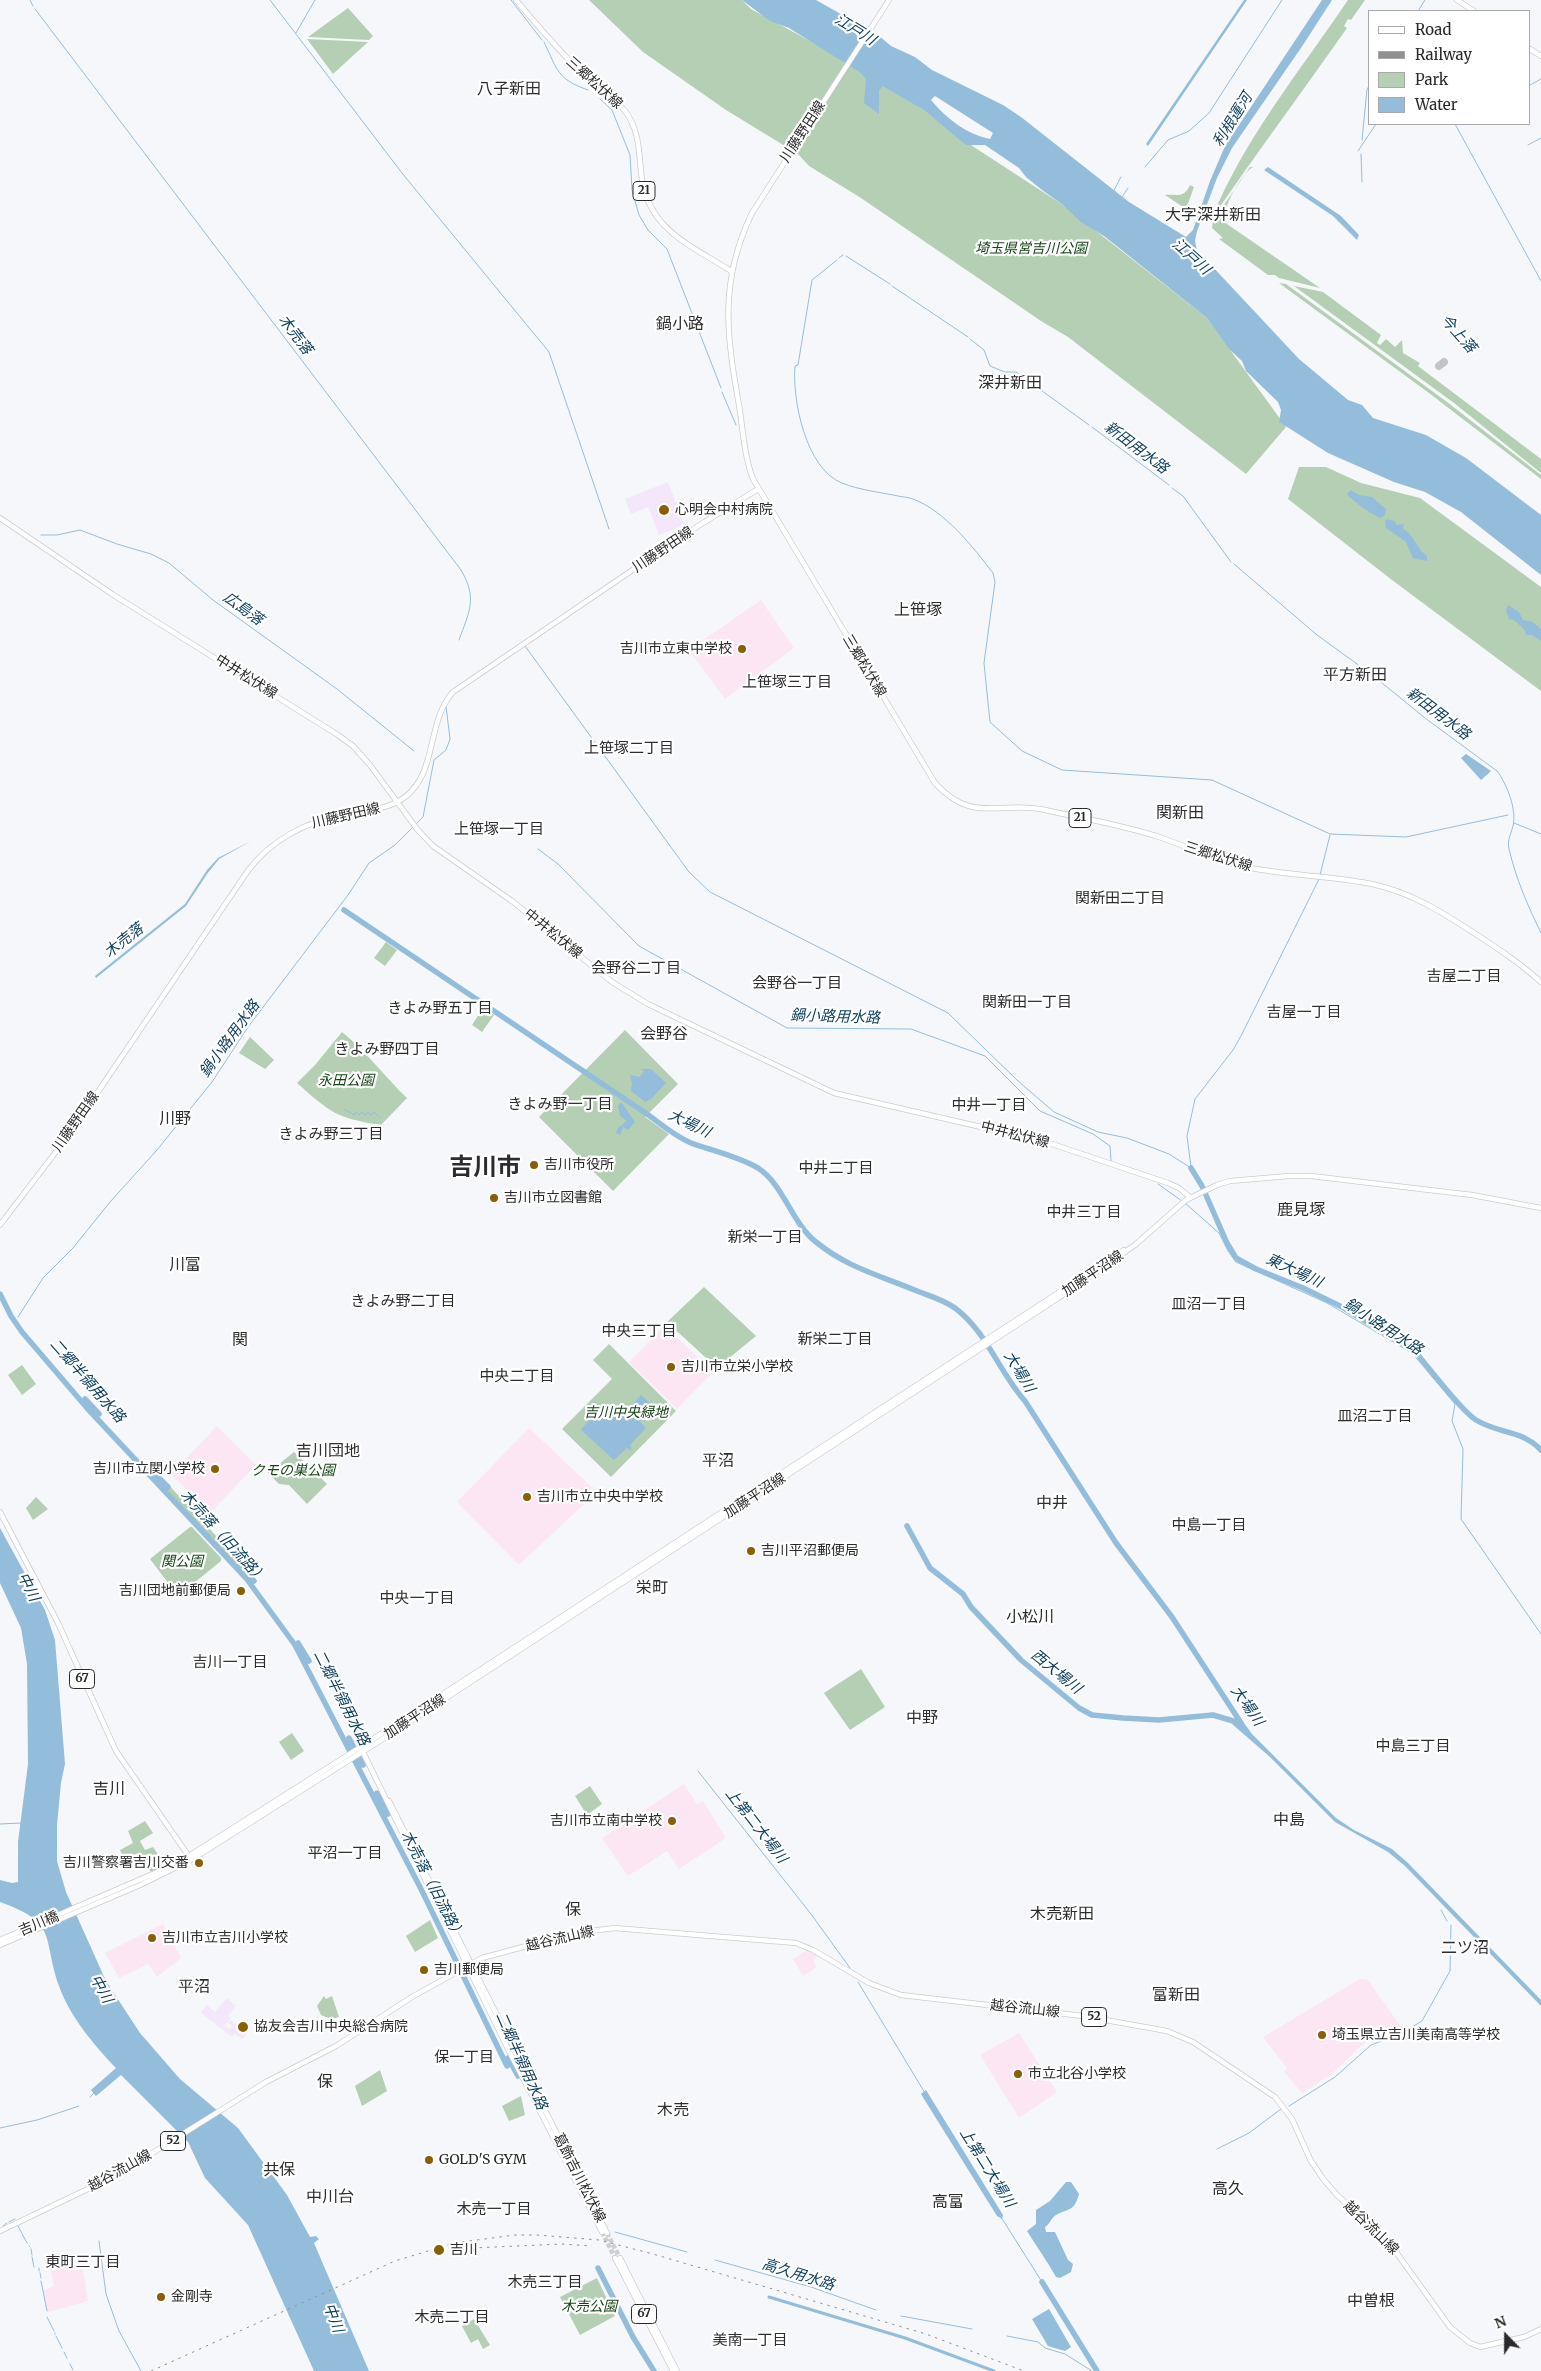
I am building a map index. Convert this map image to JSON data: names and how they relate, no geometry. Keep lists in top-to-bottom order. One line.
{"streets":{"main road":["三郷松伏線","川藤野田線","21","中井松伏線","加藤平沼線","67","吉川橋","越谷流山線","52","葛飾吉川松伏線"]},"crossings":[["三郷松伏線","川藤野田線"],["川藤野田線","中井松伏線"],["中井松伏線","加藤平沼線"],["越谷流山線","葛飾吉川松伏線"]],"districts":["八子新田","大字深井新田","鍋小路","深井新田","上笹塚","平方新田","上笹塚三丁目","上笹塚二丁目","関新田","上笹塚一丁目","関新田二丁目","会野谷二丁目","吉屋二丁目","会野谷一丁目","関新田一丁目","きよみ野五丁目","吉屋一丁目","会野谷","きよみ野四丁目","きよみ野一丁目","中井一丁目","川野","きよみ野三丁目","吉川市","中井二丁目","鹿見塚","中井三丁目","新栄一丁目","川富","きよみ野二丁目","皿沼一丁目","中央三丁目","関","新栄二丁目","中央二丁目","皿沼二丁目","吉川団地","平沼","中井","中島一丁目","栄町","中央一丁目","小松川","吉川一丁目","中野","中島三丁目","吉川","中島","平沼一丁目","保","木売新田","二ツ沼","平沼","富新田","保一丁目","保","木売","共保","高久","中川台","高富","木売一丁目","東町三丁目","木売三丁目","中曽根","木売二丁目","美南一丁目"],"water":["江戸川","利根運河","今上落","木売落","新田用水路","広島落","鍋小路用水路","大場川","東大場川","二郷半領用水路","木売落（旧流路）","中川","西大場川","上第二大場川","高久用水路"],"parks":["埼玉県営吉川公園","永田公園","吉川中央緑地","クモの巣公園","関公園","木売公園"],"places":["心明会中村病院","吉川市立東中学校","吉川市役所","吉川市立図書館","吉川市立栄小学校","吉川市立関小学校","吉川市立中央中学校","吉川平沼郵便局","吉川団地前郵便局","吉川市立南中学校","吉川警察署吉川交番","吉川市立吉川小学校","吉川郵便局","協友会吉川中央総合病院","埼玉県立吉川美南高等学校","市立北谷小学校","GOLD'S GYM","吉川","金剛寺"],"legend":["Road","Railway","Park","Water"],"north":"top"}
